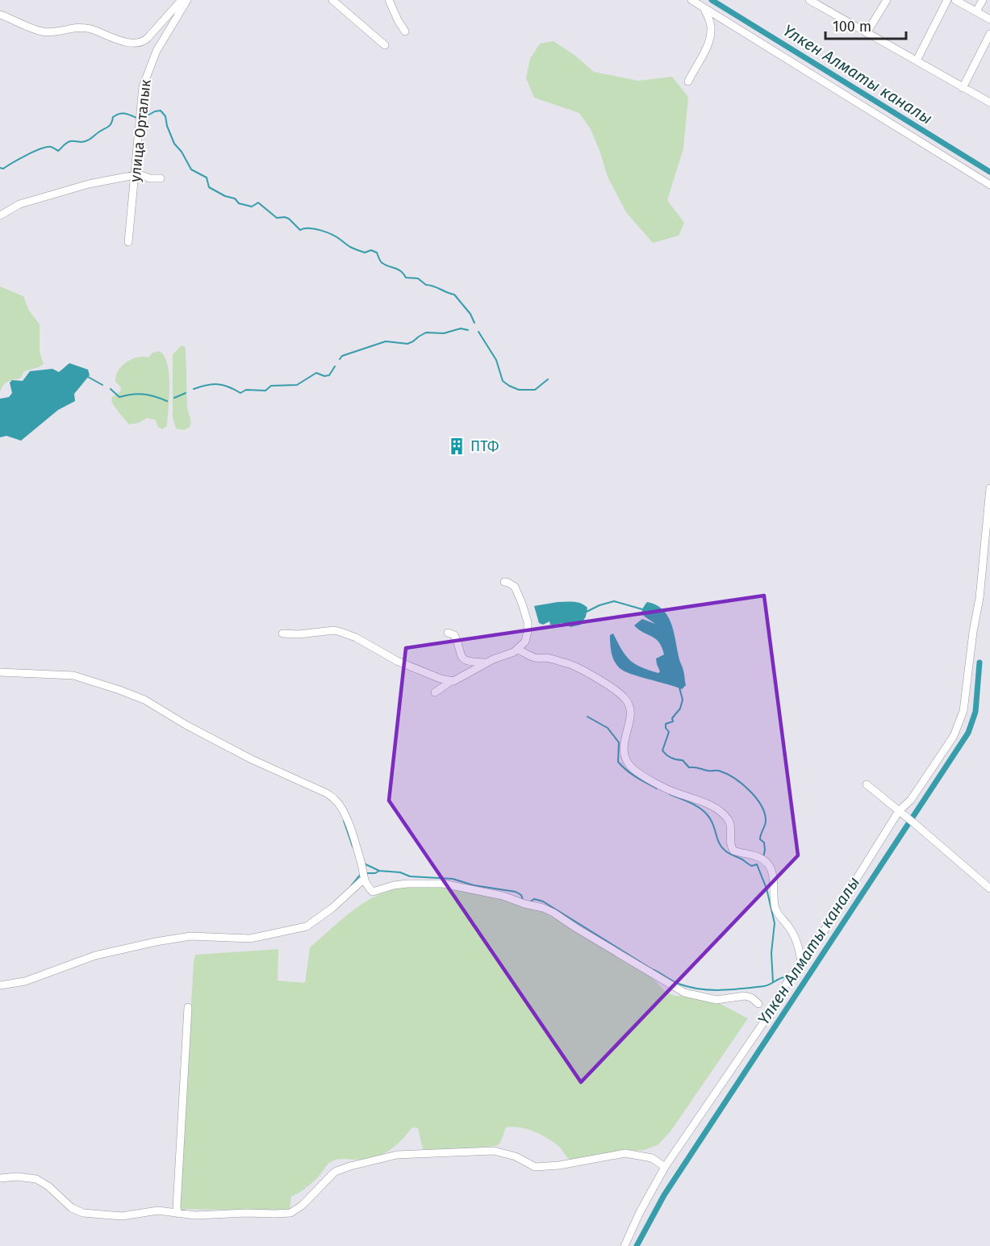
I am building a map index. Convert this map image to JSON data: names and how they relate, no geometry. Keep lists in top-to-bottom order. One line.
{"streets":{"street":["улица Орталык"]},"water":["Үлкен Алматы каналы"],"places":{"building":["ПТФ"]},"scale_bar":"100 m"}
